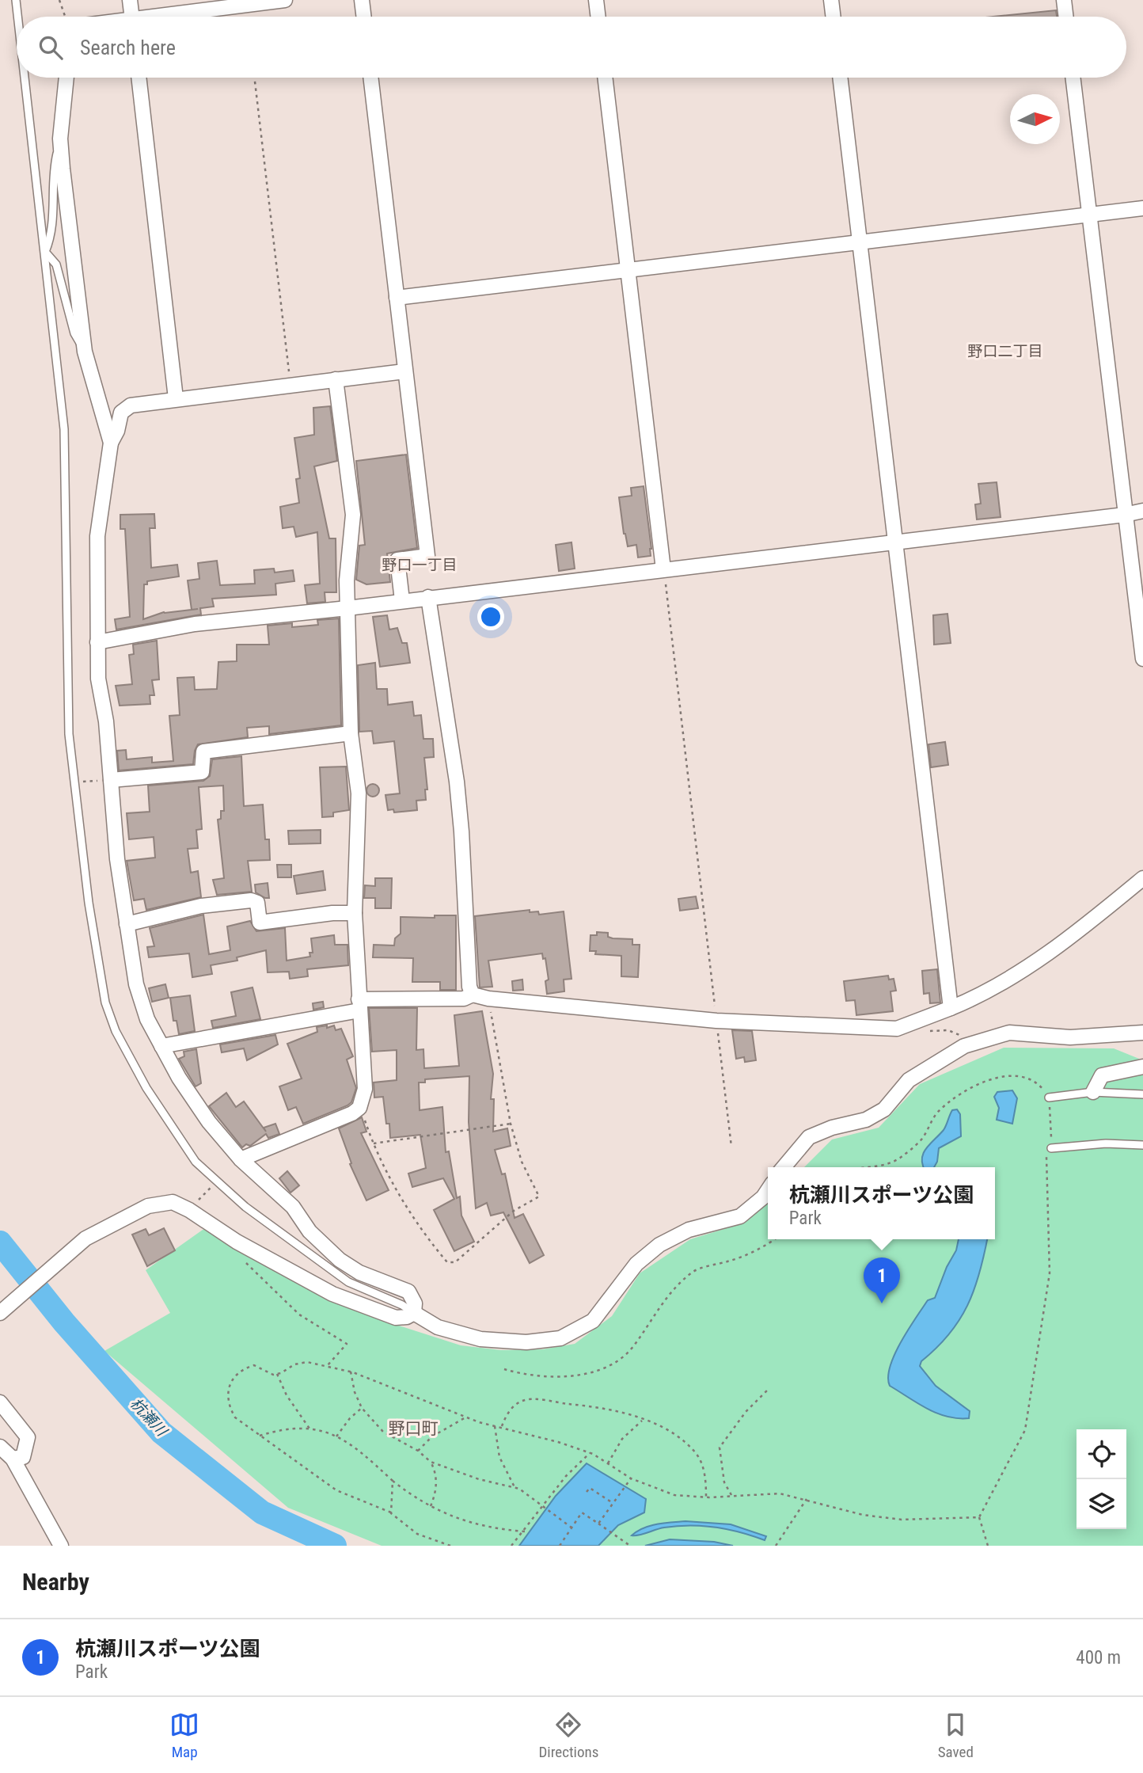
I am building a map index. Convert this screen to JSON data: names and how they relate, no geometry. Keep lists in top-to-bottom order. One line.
{"districts":["野口二丁目","野口一丁目","野口町"],"water":["杭瀬川"],"north":"right","page":{"search":"Search here","popup":["杭瀬川スポーツ公園","Park"],"pins":"1","heading":"Nearby","list":[{"mark":"1","name":"杭瀬川スポーツ公園","note":"Park","value":"400 m"}],"nav":["Map","Directions","Saved"]}}
